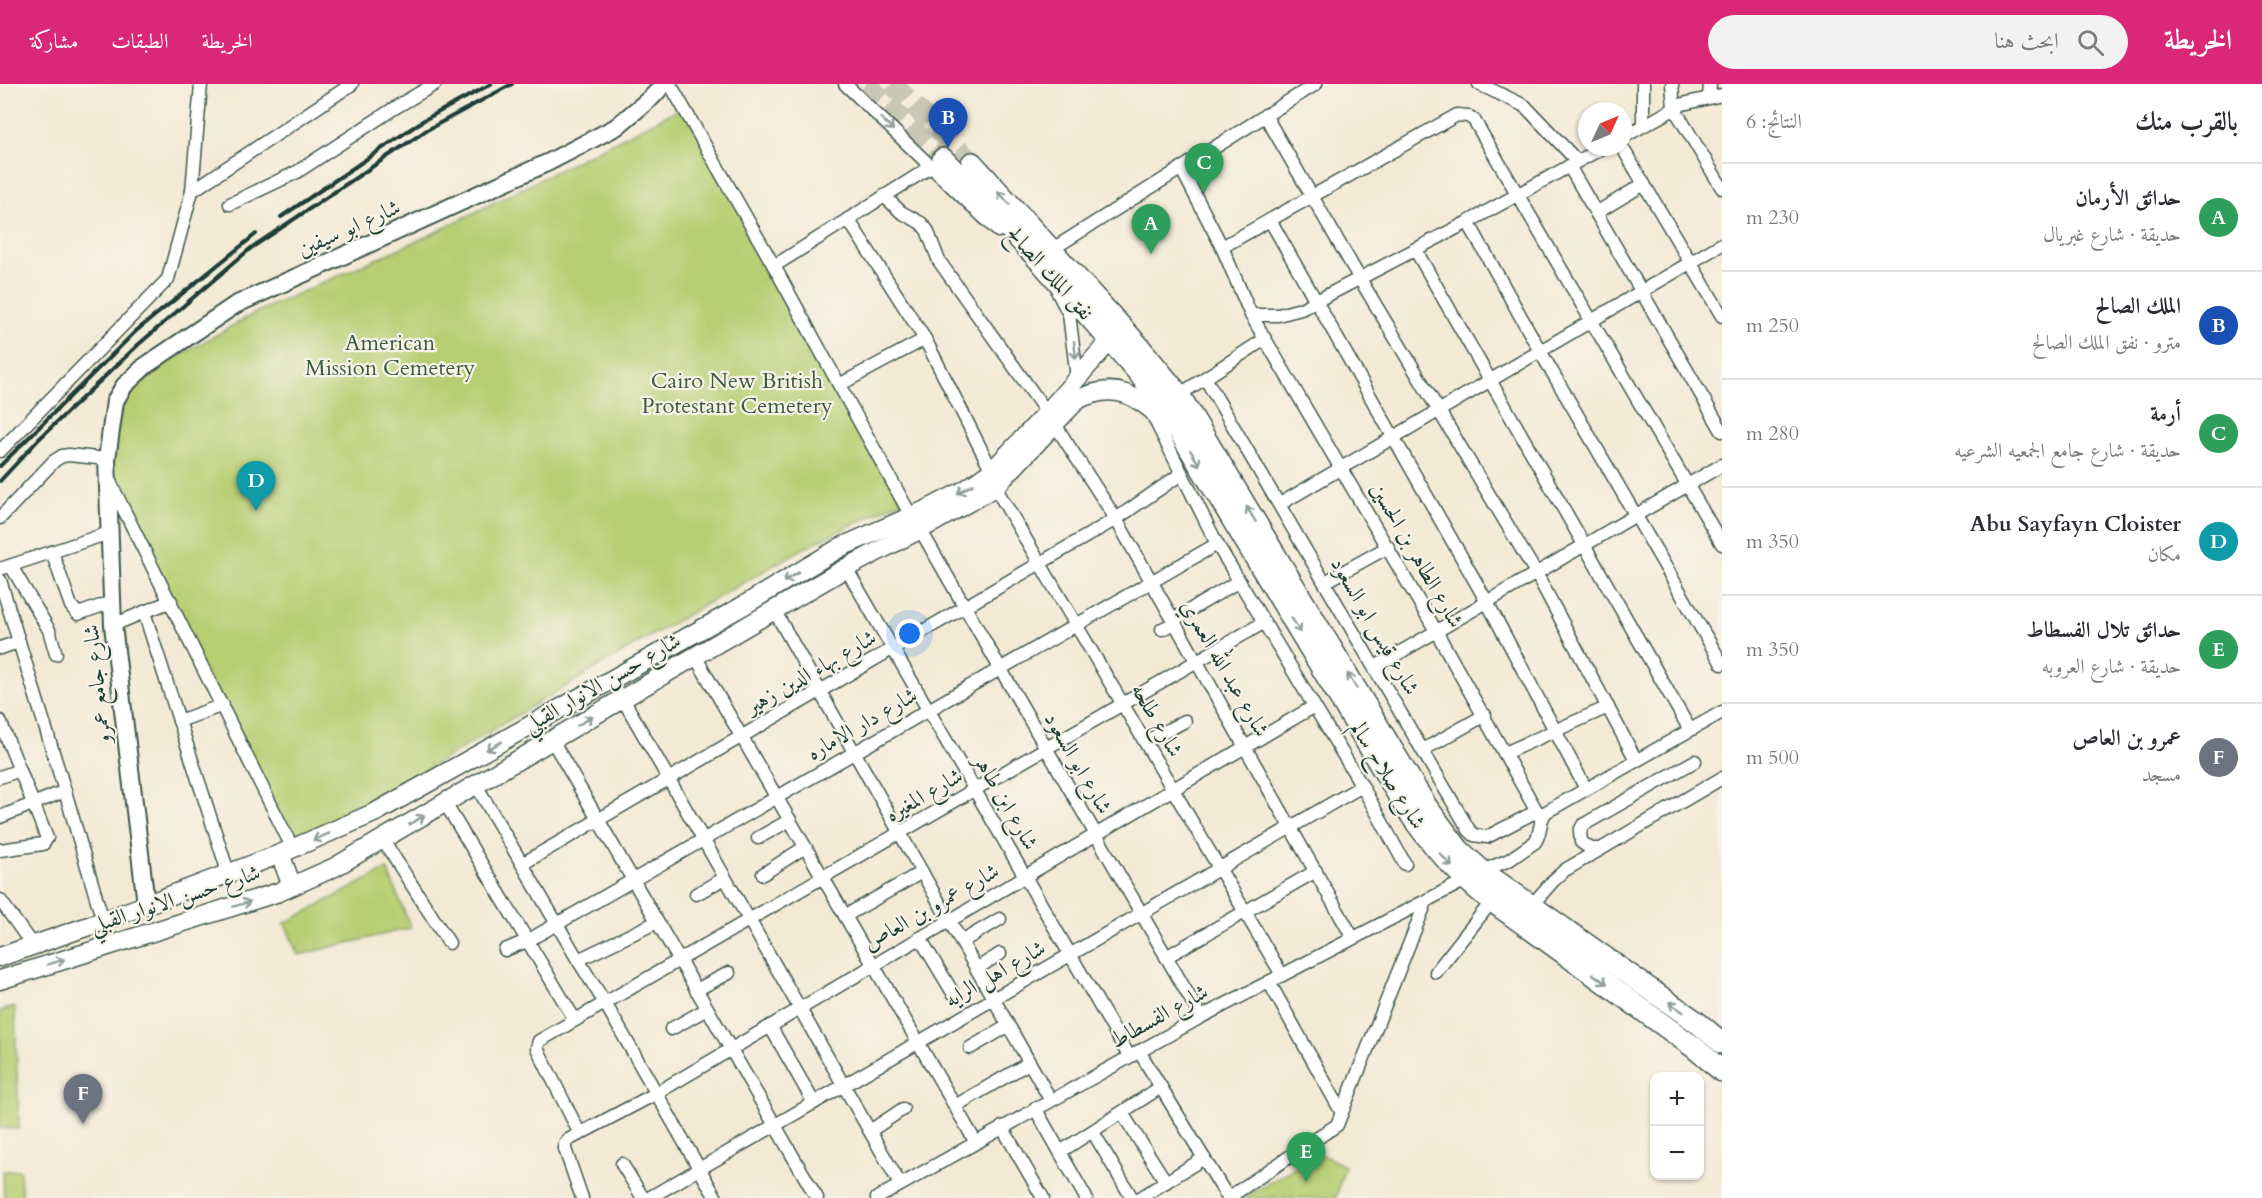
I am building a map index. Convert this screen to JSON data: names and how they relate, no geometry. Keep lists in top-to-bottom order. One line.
{"streets":{"highway":["نفق الملك الصالح","شارع صلاح سالم"],"main road":["شارع حسن الانوار القبلي"],"street":["شارع ابو سيفين","شارع الطاهر بن الحسين","شارع قيس ابو السعود","شارع عبد الله العمري","شارع بهاء الدين زهير","شارع جامع عمرو","شارع طلحه","شارع دار الاماره","شارع ابو السعود","شارع المغيره","شارع ابن طاهر","شارع عمرو بن العاص","شارع اهل الرايه","شارع الفسطاط"]},"crossings":[["شارع ابو سيفين","شارع جامع عمرو"],["نفق الملك الصالح","شارع حسن الانوار القبلي"],["نفق الملك الصالح","شارع صلاح سالم"],["شارع الطاهر بن الحسين","شارع قيس ابو السعود"],["شارع الطاهر بن الحسين","شارع الفسطاط"],["شارع قيس ابو السعود","شارع الفسطاط"],["شارع عبد الله العمري","شارع بهاء الدين زهير"],["شارع عبد الله العمري","شارع حسن الانوار القبلي"],["شارع عبد الله العمري","شارع دار الاماره"],["شارع عبد الله العمري","شارع المغيره"],["شارع عبد الله العمري","شارع عمرو بن العاص"],["شارع عبد الله العمري","شارع اهل الرايه"],["شارع عبد الله العمري","شارع الفسطاط"],["شارع بهاء الدين زهير","شارع طلحه"],["شارع بهاء الدين زهير","شارع ابو السعود"],["شارع بهاء الدين زهير","شارع ابن طاهر"],["شارع حسن الانوار القبلي","شارع جامع عمرو"],["شارع حسن الانوار القبلي","شارع طلحه"],["شارع حسن الانوار القبلي","شارع ابو السعود"],["شارع حسن الانوار القبلي","شارع صلاح سالم"],["شارع حسن الانوار القبلي","شارع ابن طاهر"],["شارع طلحه","شارع دار الاماره"],["شارع طلحه","شارع المغيره"],["شارع طلحه","شارع عمرو بن العاص"],["شارع طلحه","شارع اهل الرايه"],["شارع طلحه","شارع الفسطاط"],["شارع دار الاماره","شارع ابو السعود"],["شارع دار الاماره","شارع ابن طاهر"],["شارع ابو السعود","شارع المغيره"],["شارع ابو السعود","شارع عمرو بن العاص"],["شارع ابو السعود","شارع اهل الرايه"],["شارع ابو السعود","شارع الفسطاط"],["شارع صلاح سالم","شارع الفسطاط"],["شارع المغيره","شارع ابن طاهر"],["شارع المغيره","شارع عمرو بن العاص"],["شارع ابن طاهر","شارع عمرو بن العاص"],["شارع ابن طاهر","شارع اهل الرايه"],["شارع ابن طاهر","شارع الفسطاط"]],"parks":["American Mission Cemetery","Cairo New British Protestant Cemetery"],"north":"top right","page":{"header":"الخريطة","search":"ابحث هنا","nav":["الخريطة","الطبقات","مشاركة"],"heading":["بالقرب منك","النتائج: 6"],"pins":["B","C","A","D","F","E"],"list":[{"mark":"A","name":"حدائق الأرمان","note":"حديقة · شارع غبريال","value":"230 m"},{"mark":"B","name":"الملك الصالح","note":"مترو · نفق الملك الصالح","value":"250 m"},{"mark":"C","name":"أرمة","note":"حديقة · شارع جامع الجمعيه الشرعيه","value":"280 m"},{"mark":"D","name":"Abu Sayfayn Cloister","note":"مكان","value":"350 m"},{"mark":"E","name":"حدائق تلال الفسطاط","note":"حديقة · شارع العروبه","value":"350 m"},{"mark":"F","name":"عمرو بن العاص","note":"مسجد","value":"500 m"}],"map_buttons":["+","−"]}}
